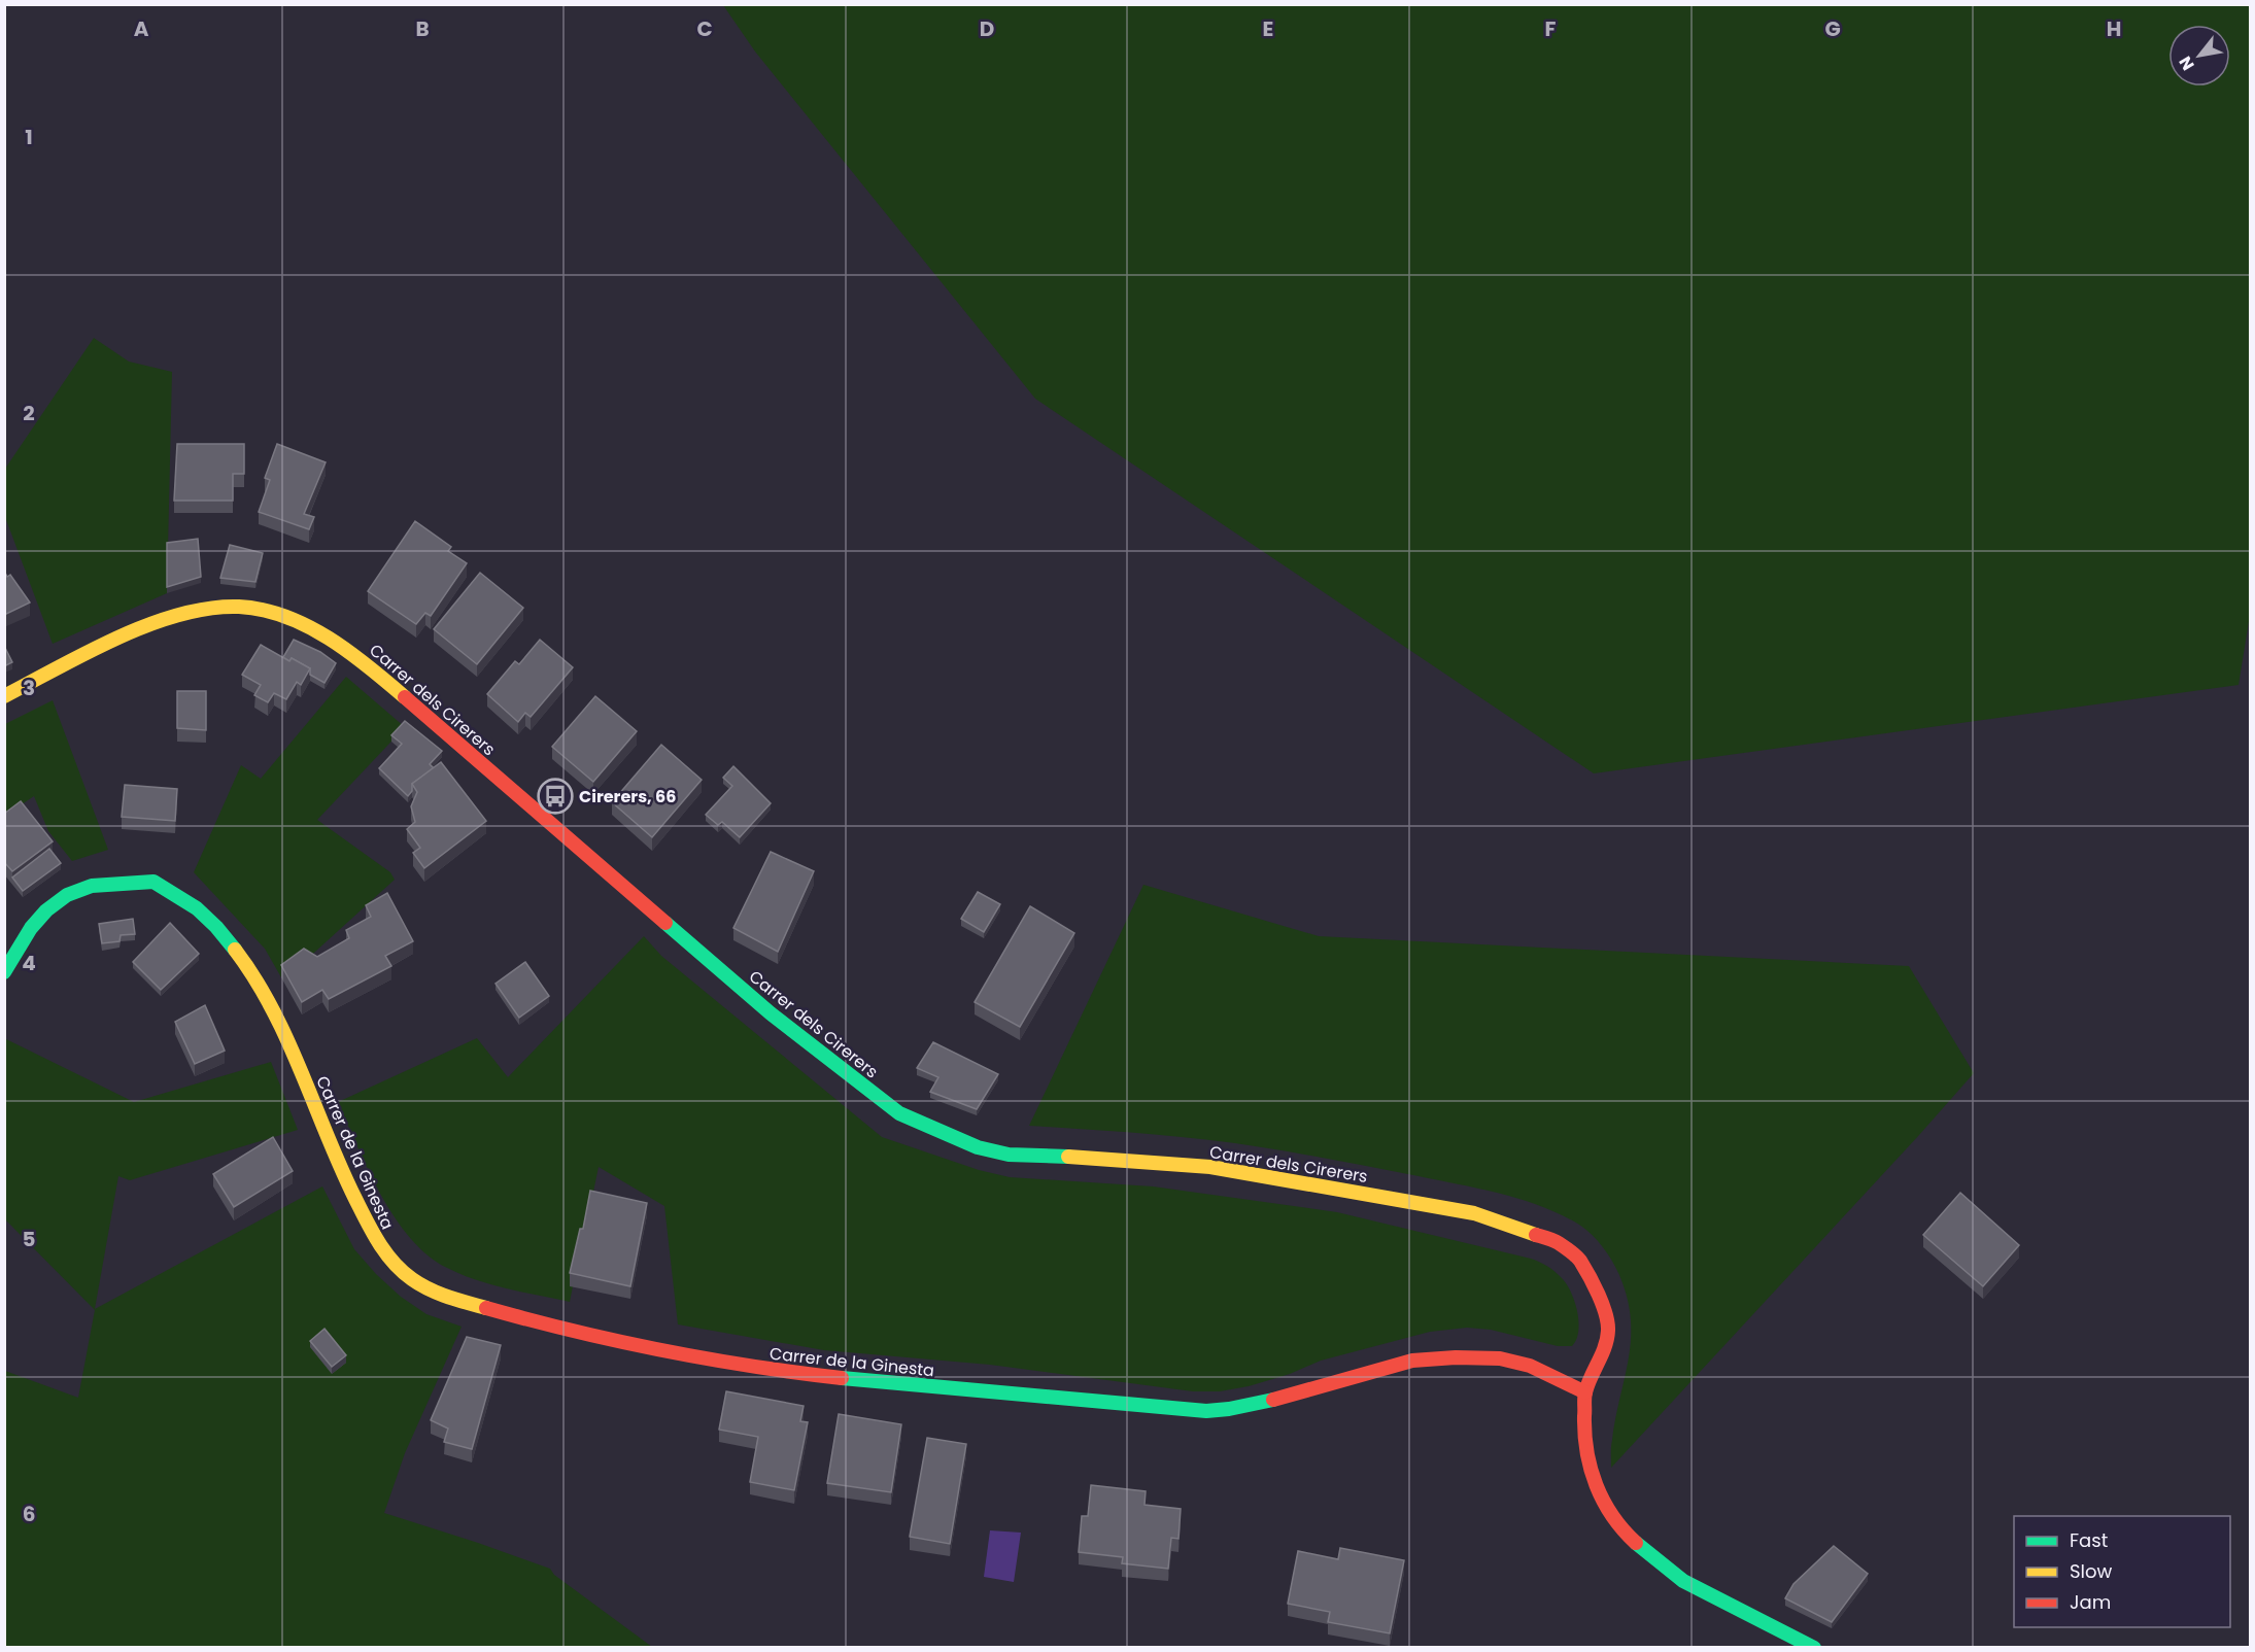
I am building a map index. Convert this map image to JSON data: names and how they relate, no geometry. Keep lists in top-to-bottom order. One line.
{"streets":{"street":["Carrer dels Cirerers","Carrer de la Ginesta"]},"crossings":[["Carrer dels Cirerers","Carrer de la Ginesta"]],"places":{"bus stop":["Cirerers, 66"]},"legend":["Fast","Slow","Jam"],"north":"bottom left","grid":{"columns":["A","B","C","D","E","F","G","H"],"rows":["1","2","3","4","5","6"]}}
